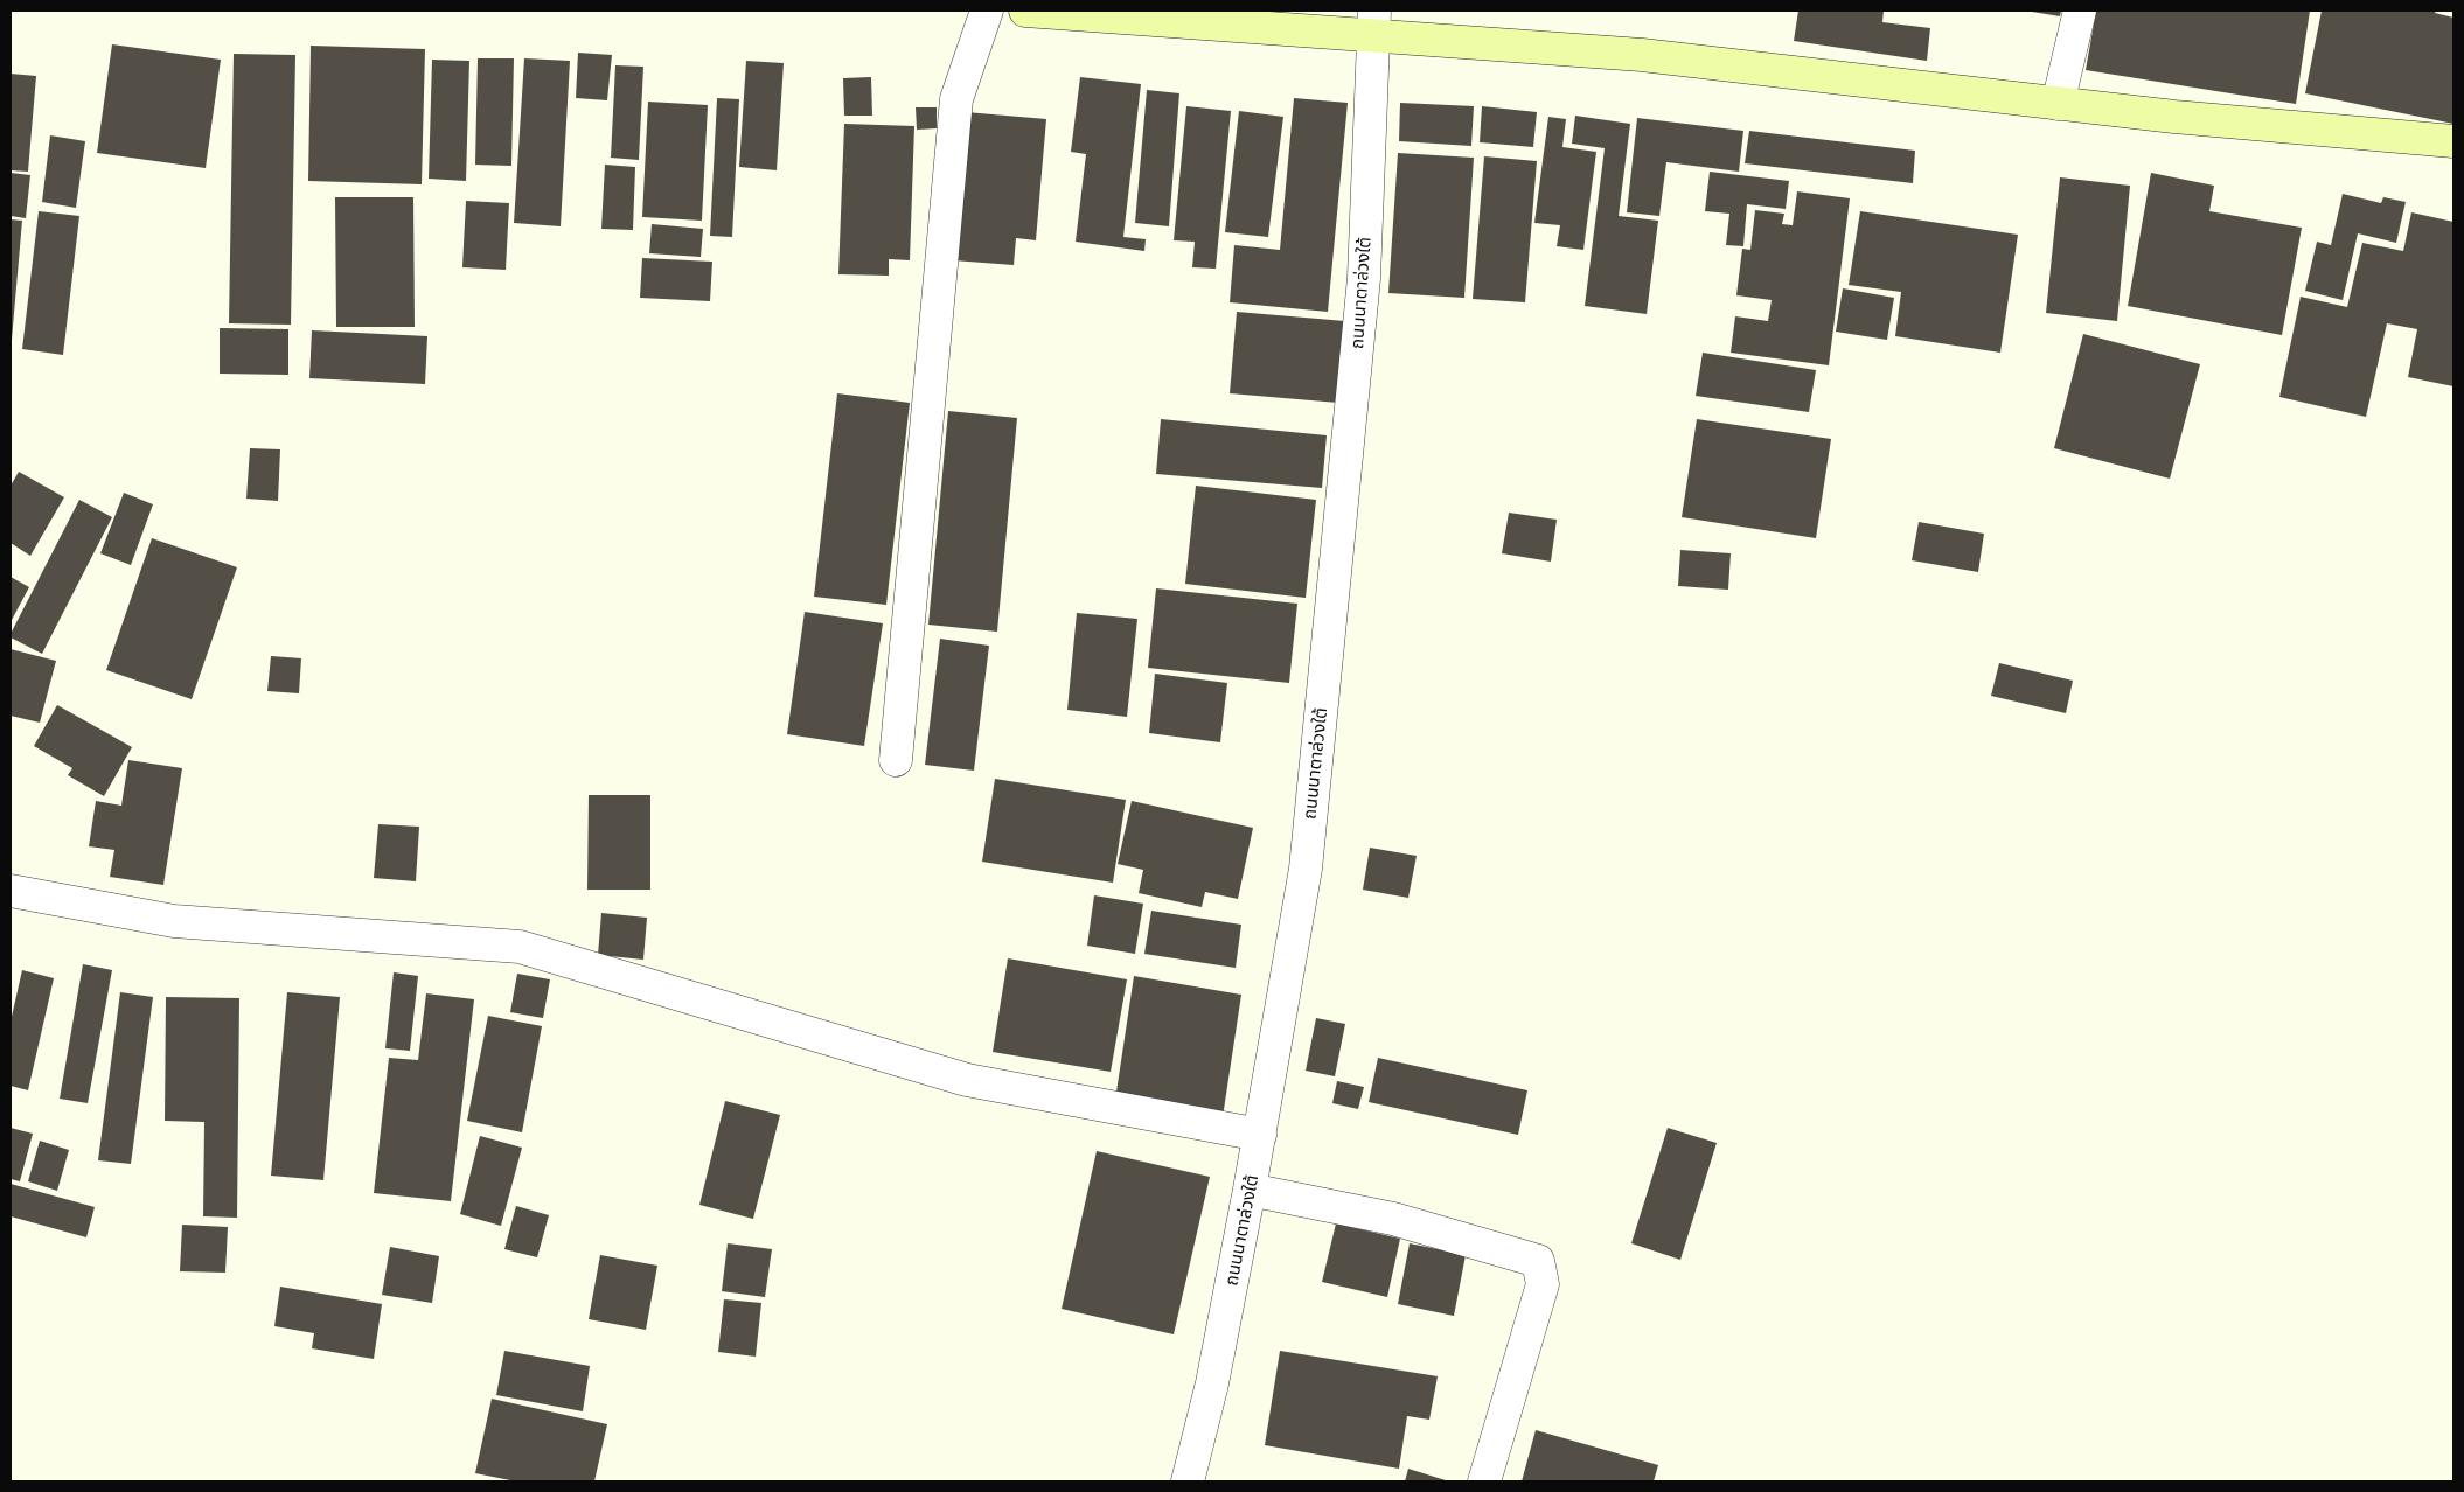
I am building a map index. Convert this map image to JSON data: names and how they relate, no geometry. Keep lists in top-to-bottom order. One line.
{"streets":{"street":["ถนนนาตาล่วงใต้"]}}
